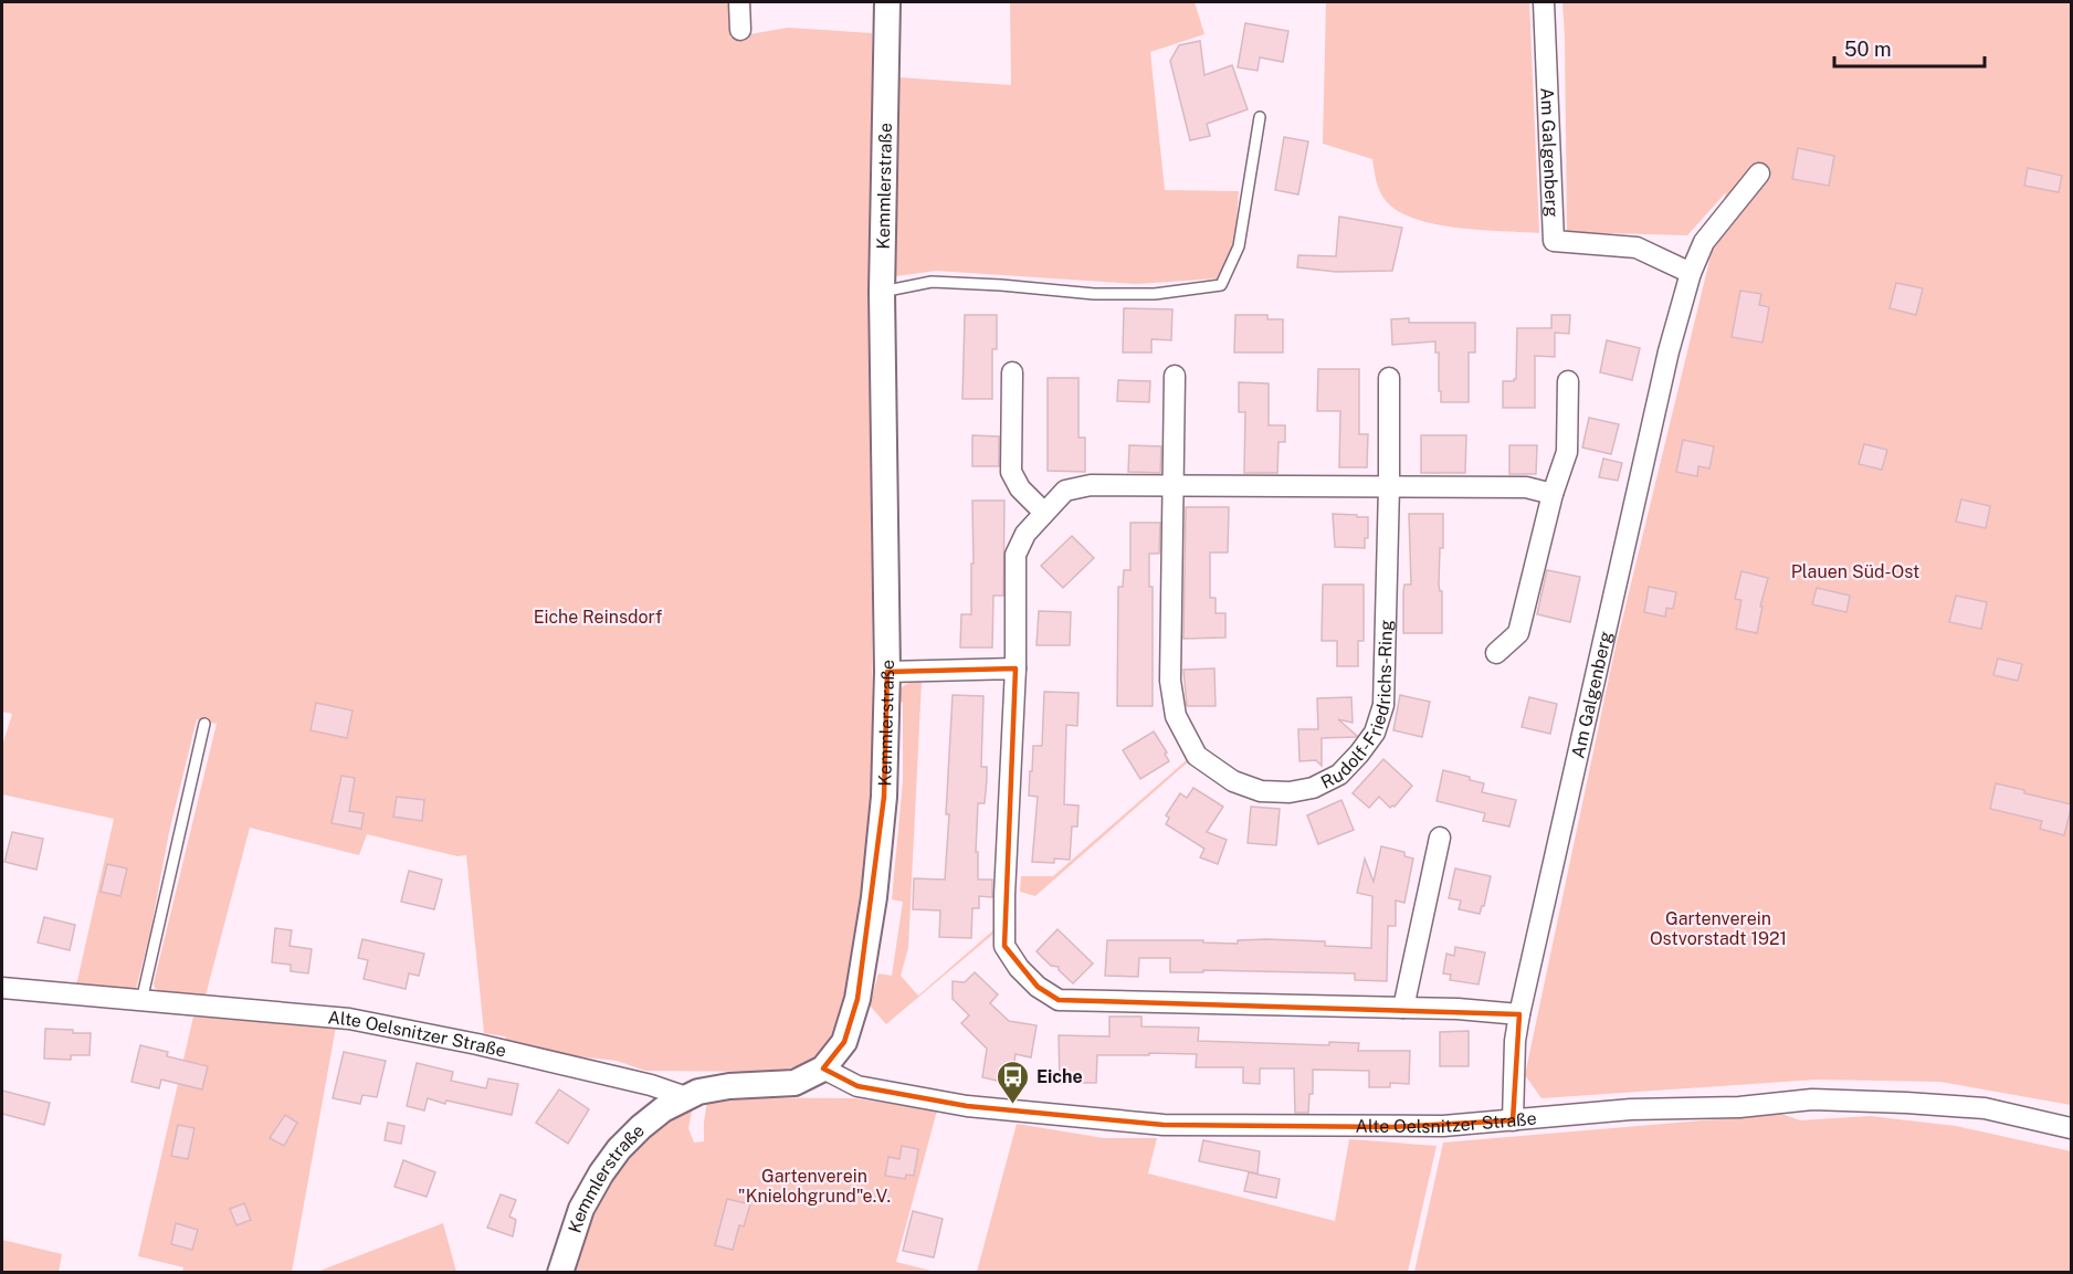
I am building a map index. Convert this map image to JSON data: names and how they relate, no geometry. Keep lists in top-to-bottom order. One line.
{"streets":{"street":["Am Galgenberg","Kemmlerstraße","Rudolf-Friedrichs-Ring","Alte Oelsnitzer Straße"]},"crossings":[["Am Galgenberg","Alte Oelsnitzer Straße"],["Kemmlerstraße","Alte Oelsnitzer Straße"]],"parks":["Plauen Süd-Ost","Eiche Reinsdorf","Gartenverein Ostvorstadt 1921","Gartenverein \"Knielohgrund\"e.V."],"places":{"bus stop":["Eiche"]},"scale_bar":"50 m"}
